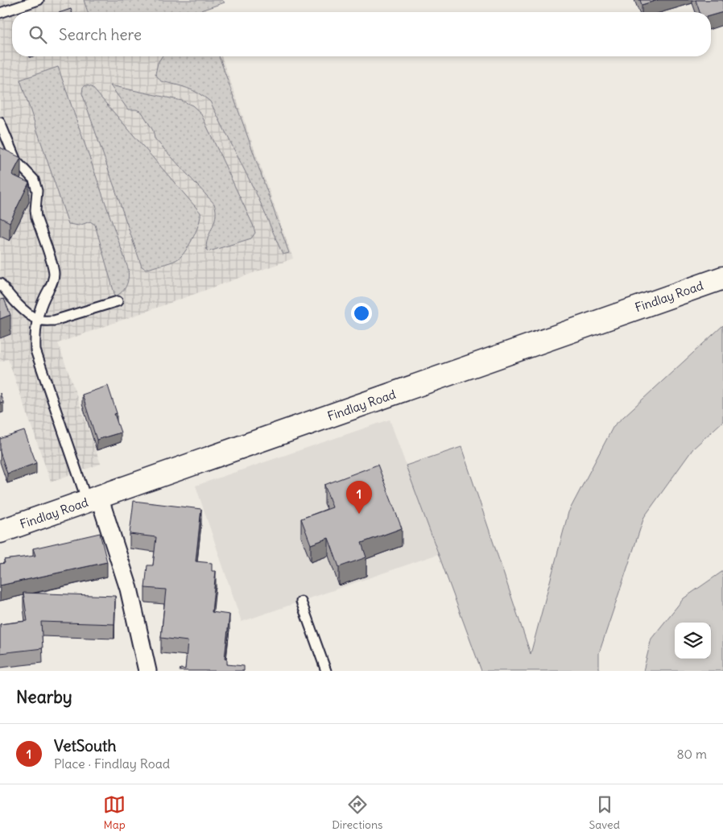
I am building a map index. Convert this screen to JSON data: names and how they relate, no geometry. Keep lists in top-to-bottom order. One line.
{"streets":{"street":["Findlay Road"]},"page":{"search":"Search here","pins":"1","heading":"Nearby","list":[{"mark":"1","name":"VetSouth","note":"Place · Findlay Road","value":"80 m"}],"nav":["Map","Directions","Saved"]}}
